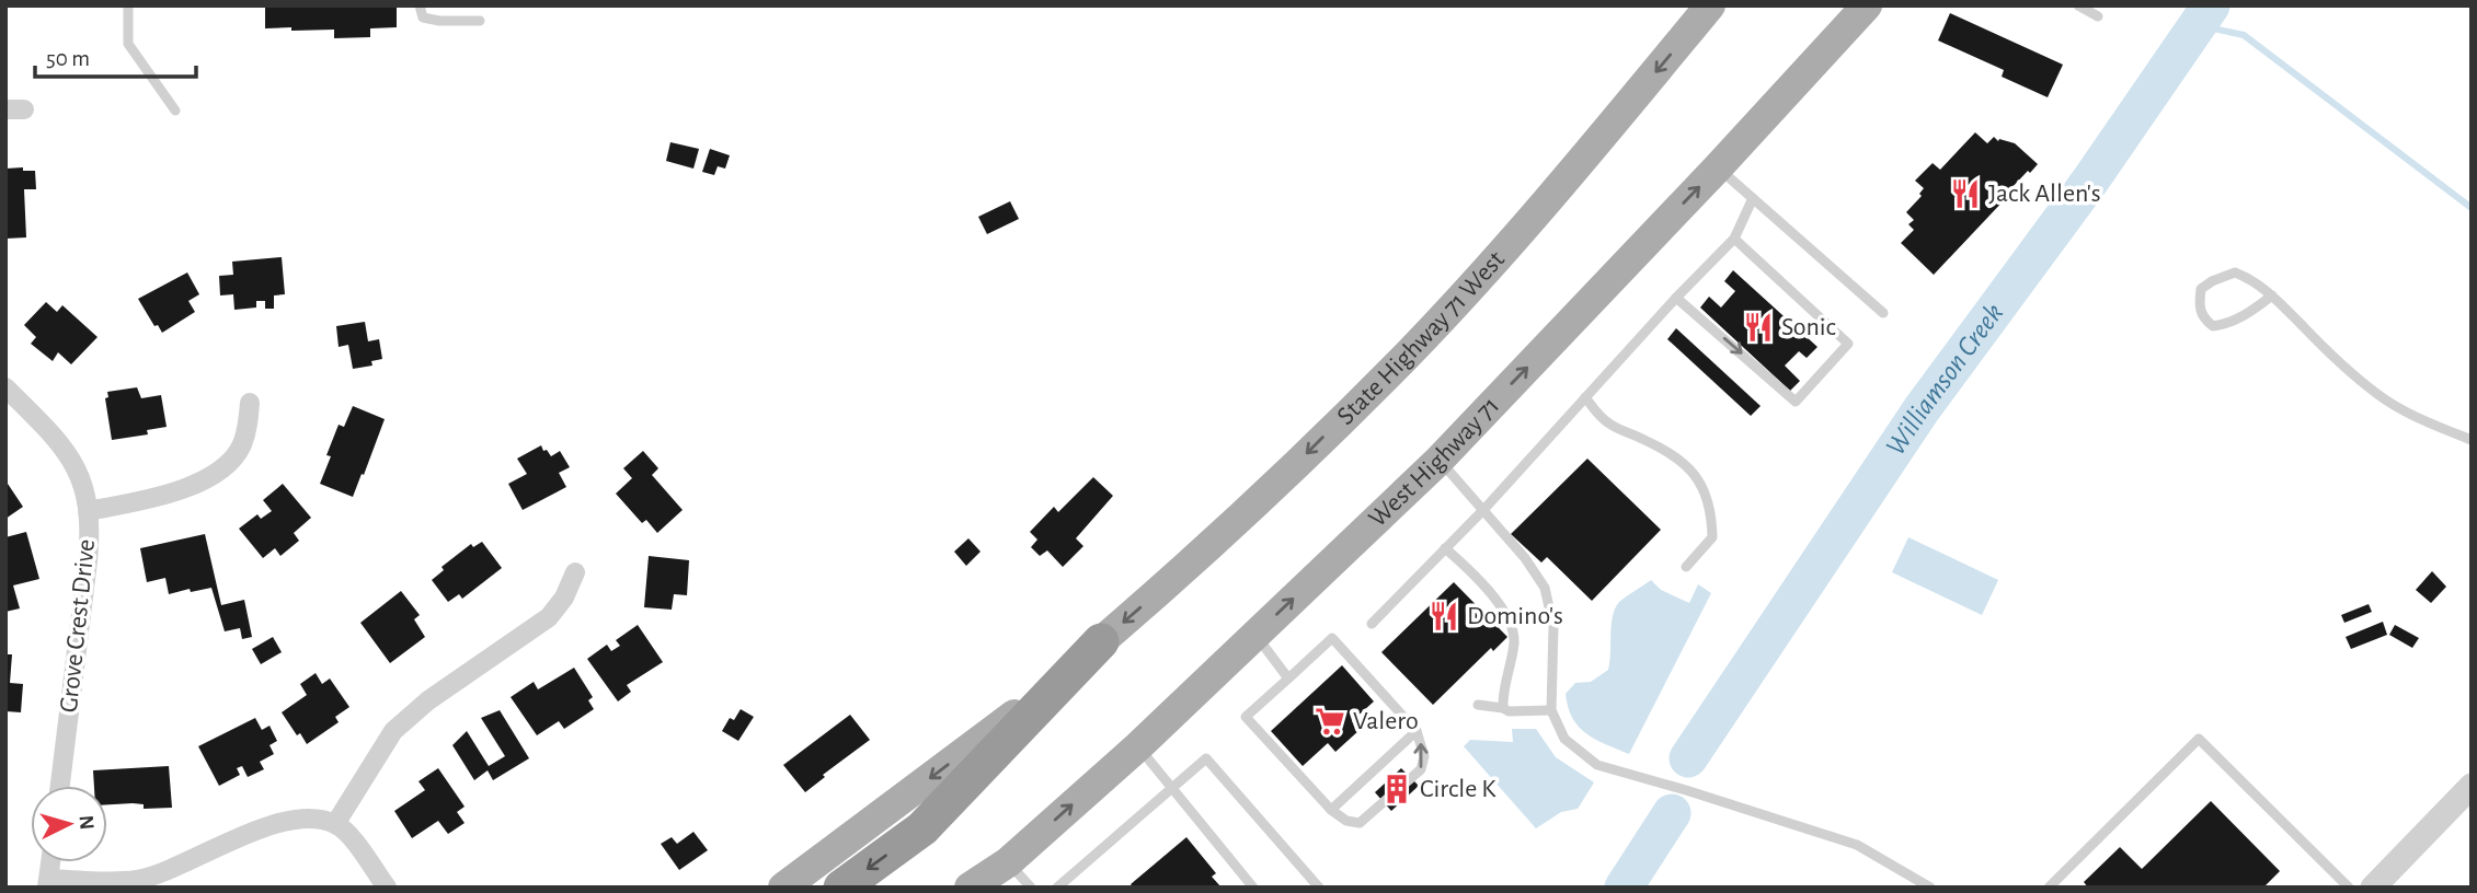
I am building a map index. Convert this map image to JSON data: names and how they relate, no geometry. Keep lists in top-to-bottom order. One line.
{"streets":{"main road":["State Highway 71 West","West Highway 71"],"street":["Grove Crest Drive"]},"one_way":["State Highway 71 West","West Highway 71"],"water":["Williamson Creek"],"places":{"restaurant":["Jack Allen's","Sonic","Domino's"],"supermarket":["Valero"],"building":["Circle K"]},"scale_bar":"50 m","north":"right"}
